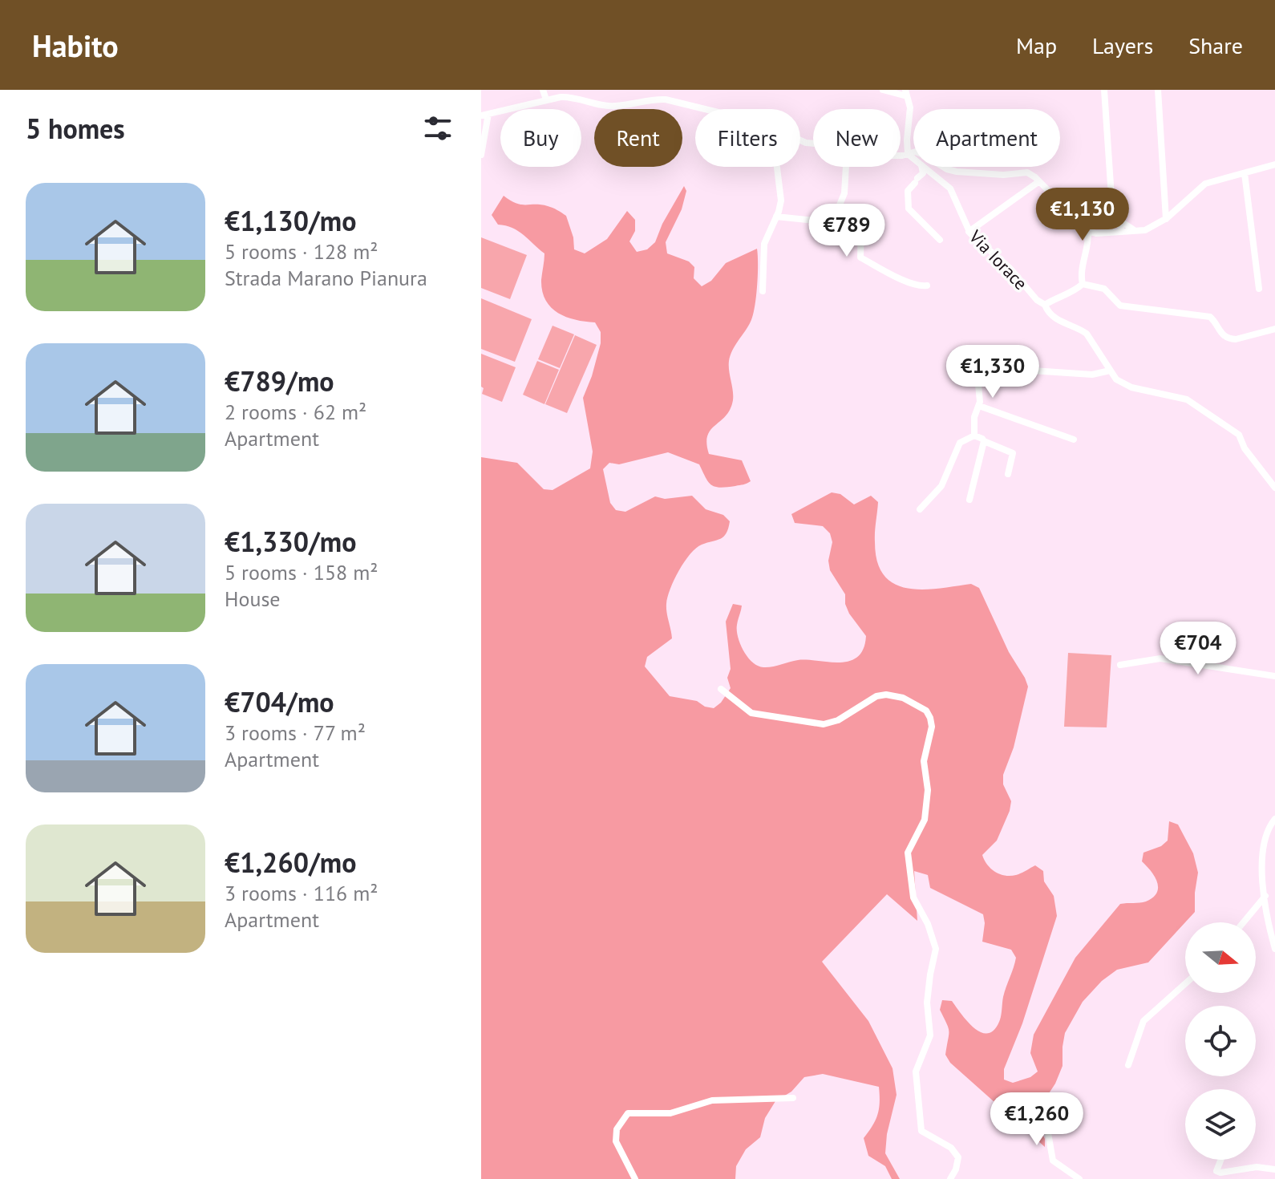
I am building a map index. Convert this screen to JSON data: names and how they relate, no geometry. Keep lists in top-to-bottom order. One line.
{"streets":{"street":["Via Iorace"]},"north":"right","page":{"header":"Habito","nav":["Map","Layers","Share"],"heading":"5 homes","chip":["Buy","Rent","Filters","New","Apartment"],"list":[{"name":"€1,130/mo","note":"5 rooms · 128 m² · Strada Marano Pianura"},{"name":"€789/mo","note":"2 rooms · 62 m² · Apartment"},{"name":"€1,330/mo","note":"5 rooms · 158 m² · House"},{"name":"€704/mo","note":"3 rooms · 77 m² · Apartment"},{"name":"€1,260/mo","note":"3 rooms · 116 m² · Apartment"}],"price":["€1,130","€789","€1,330","€704","€1,260"]}}
